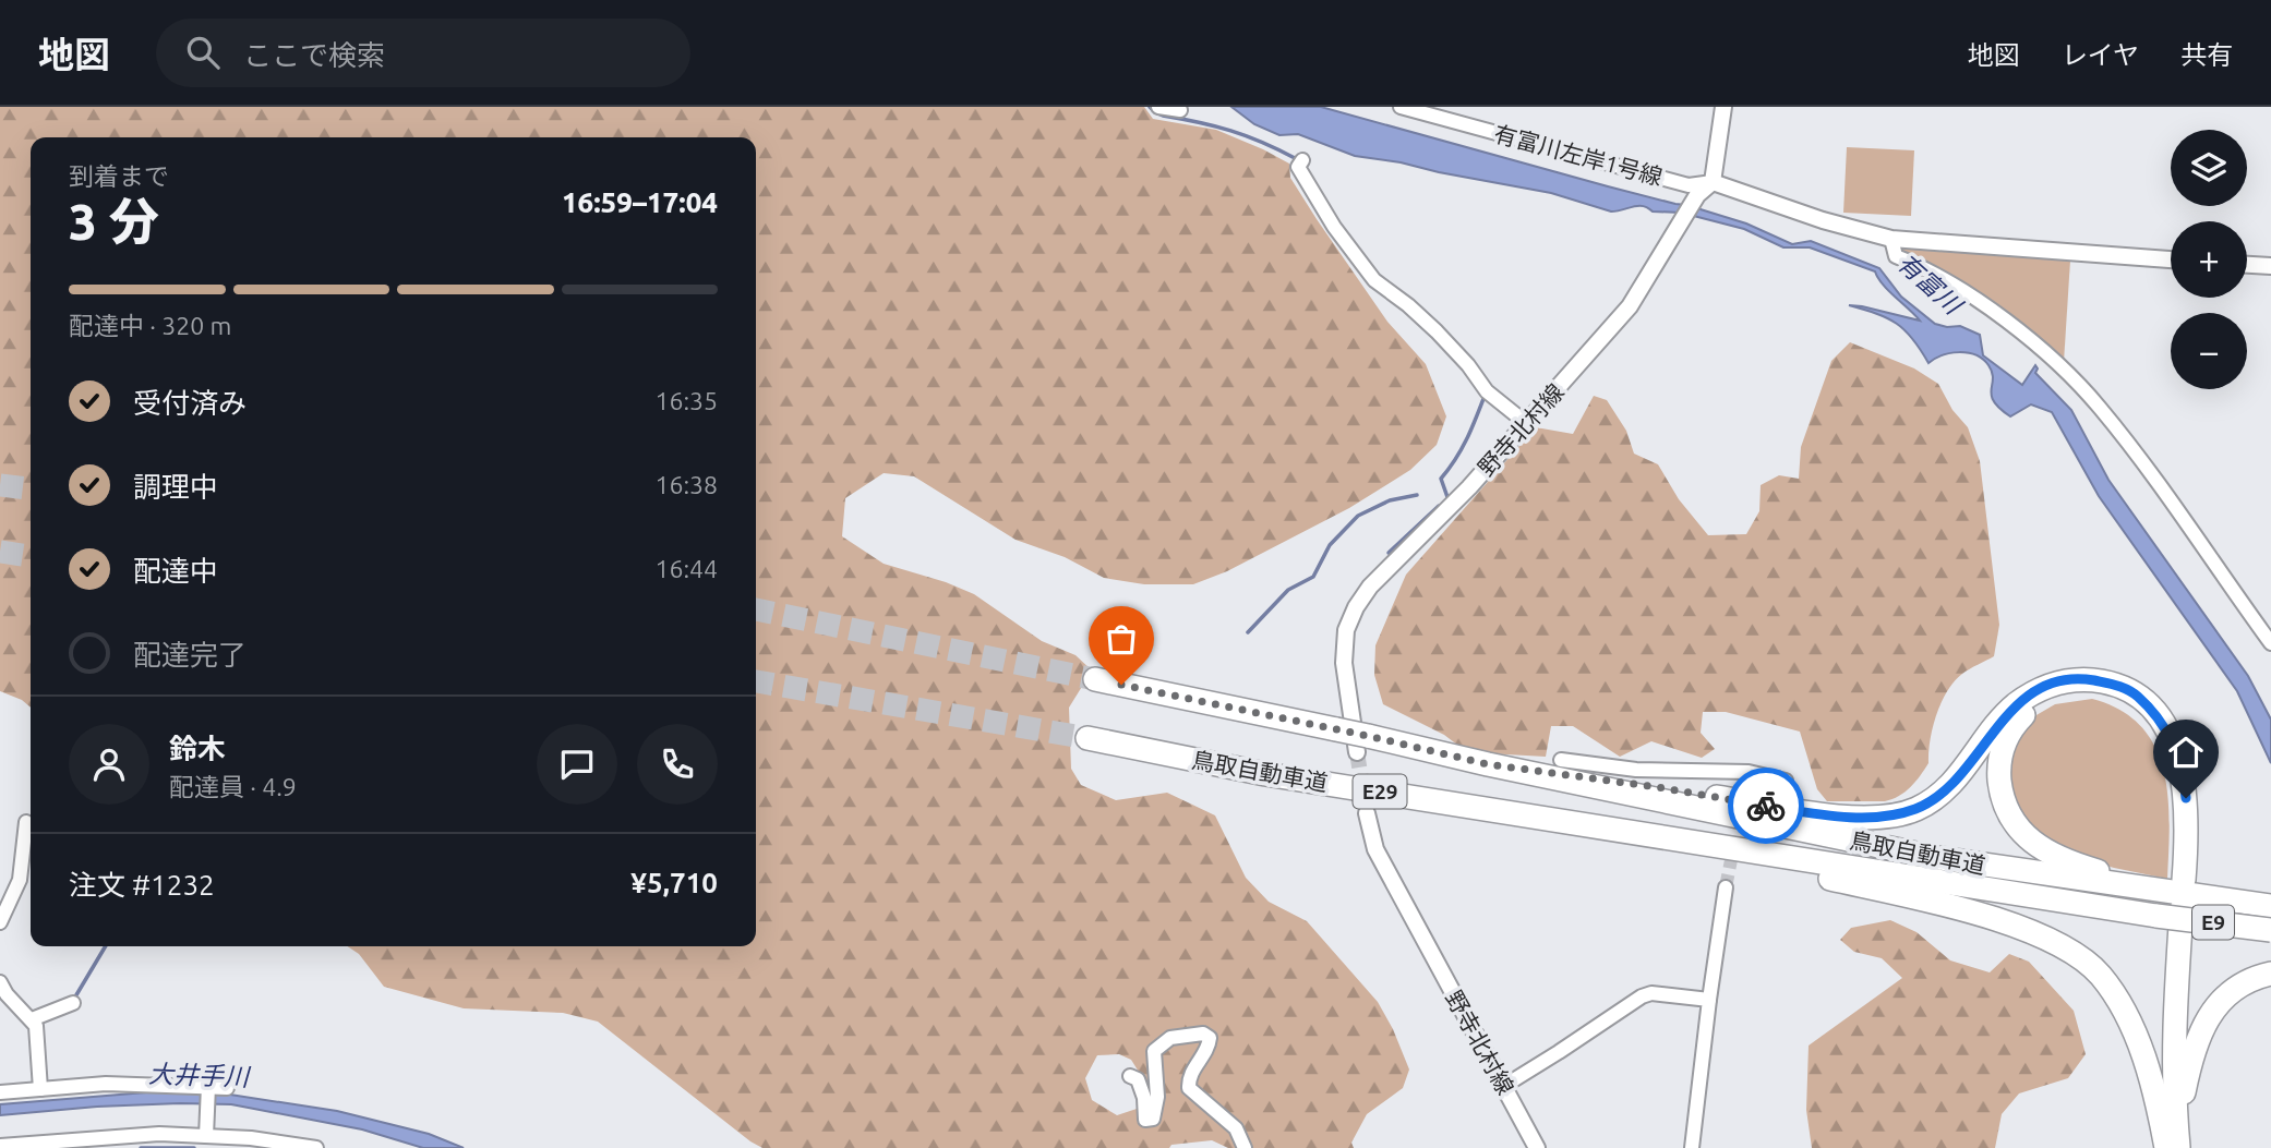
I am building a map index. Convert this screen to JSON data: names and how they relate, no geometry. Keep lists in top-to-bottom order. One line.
{"streets":{"highway":["鳥取自動車道","E29","E9"],"street":["有富川左岸1号線","野寺北村線"]},"crossings":[["有富川左岸1号線","野寺北村線"],["野寺北村線","鳥取自動車道"],["鳥取自動車道","E9"]],"water":["有富川","大井手川"],"page":{"header":"地図","search":"ここで検索","nav":["地図","レイヤ","共有"],"map_buttons":["+","−"],"heading":["3 分","到着まで","16:59–17:04"],"panel":["鈴木","配達員 · 4.9","注文 #1232","¥5,710"],"bar":"配達中 · 320 m","list":[["受付済み","16:35"],["調理中","16:38"],["配達中","16:44"],"配達完了"]}}
